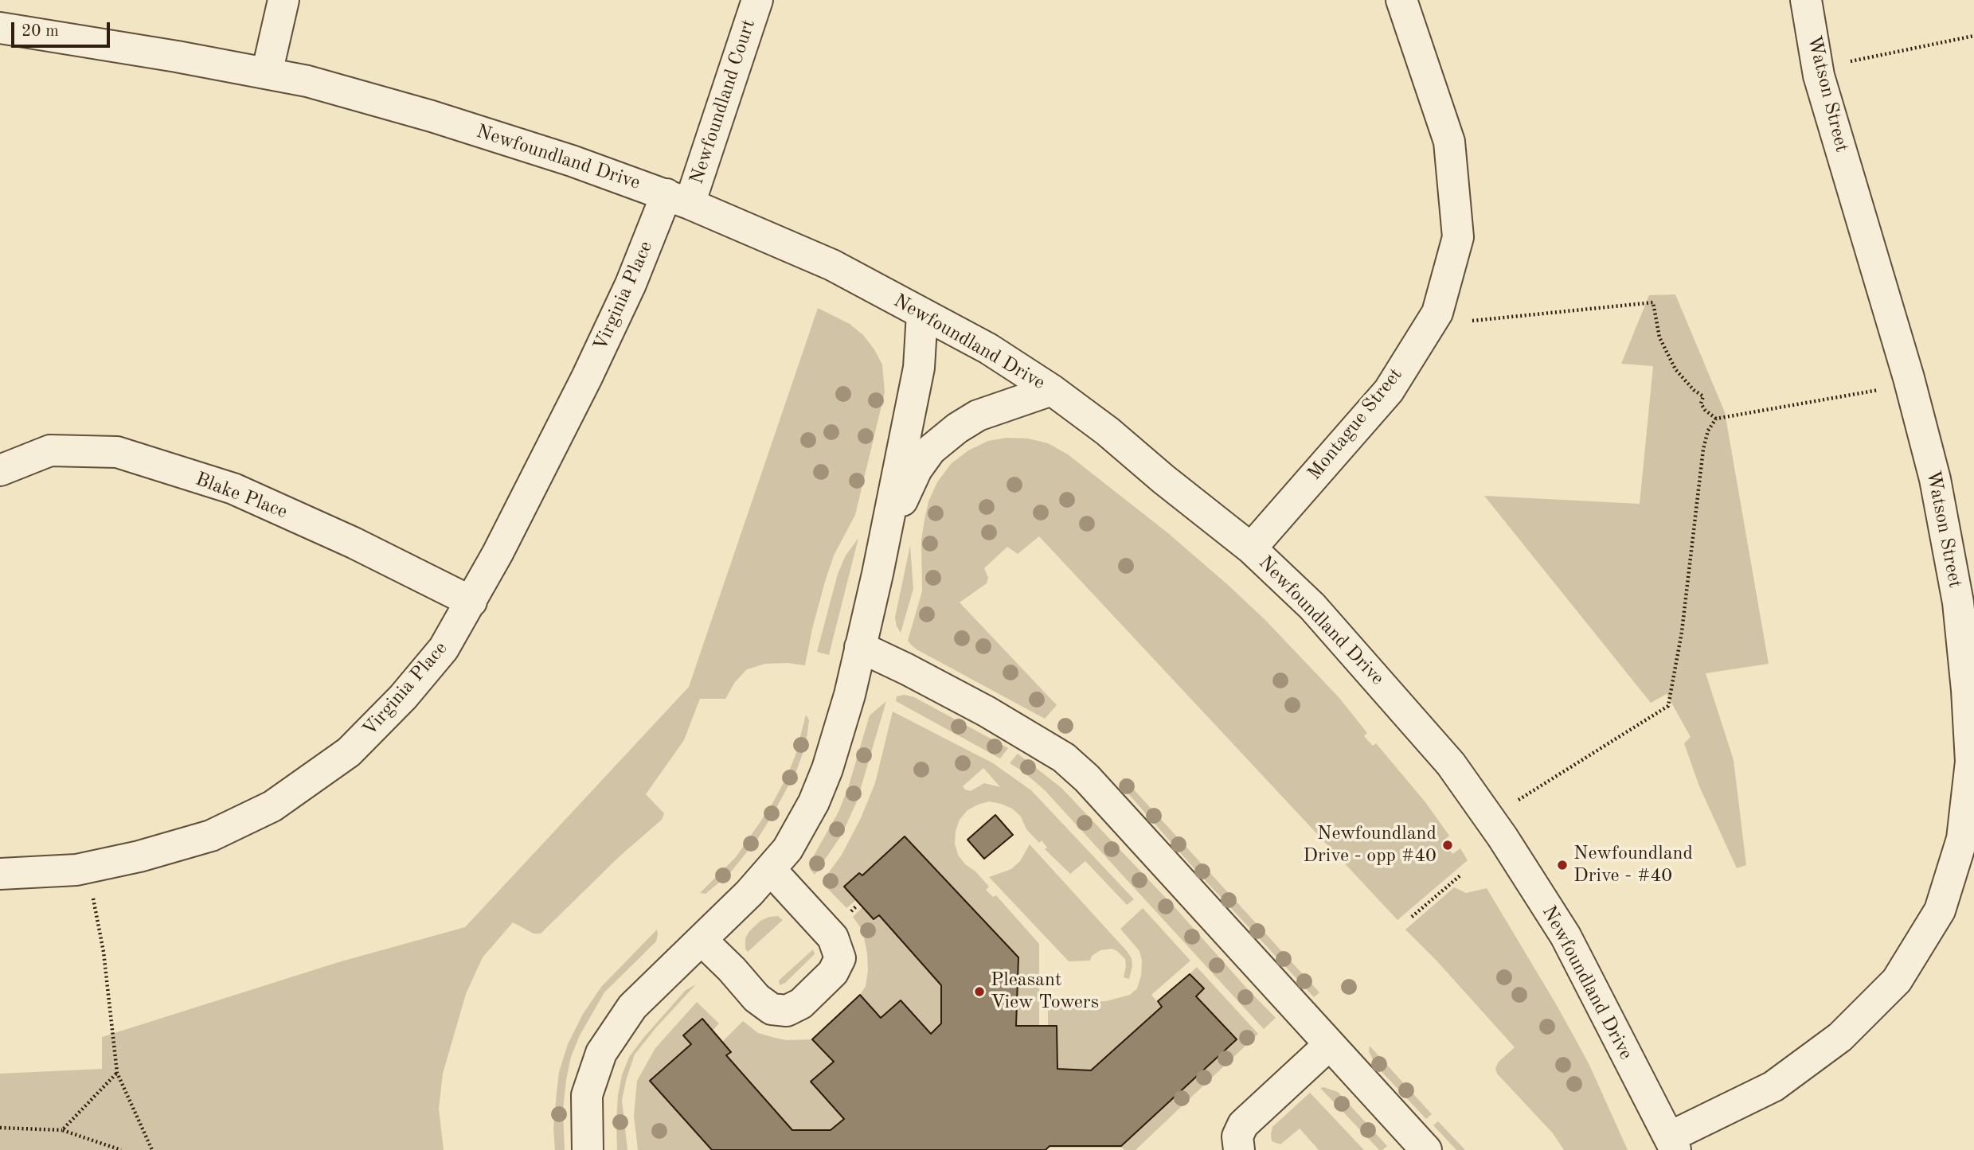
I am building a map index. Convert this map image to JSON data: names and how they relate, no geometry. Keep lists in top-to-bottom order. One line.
{"streets":{"street":["Watson Street","Newfoundland Court","Newfoundland Drive","Virginia Place","Montague Street","Blake Place"]},"crossings":[["Watson Street","Newfoundland Drive"],["Newfoundland Court","Newfoundland Drive"],["Newfoundland Court","Virginia Place"],["Newfoundland Drive","Virginia Place"],["Newfoundland Drive","Montague Street"],["Virginia Place","Blake Place"]],"places":["Newfoundland Drive - opp #40","Newfoundland Drive - #40","Pleasant View Towers"],"scale_bar":"20 m"}
